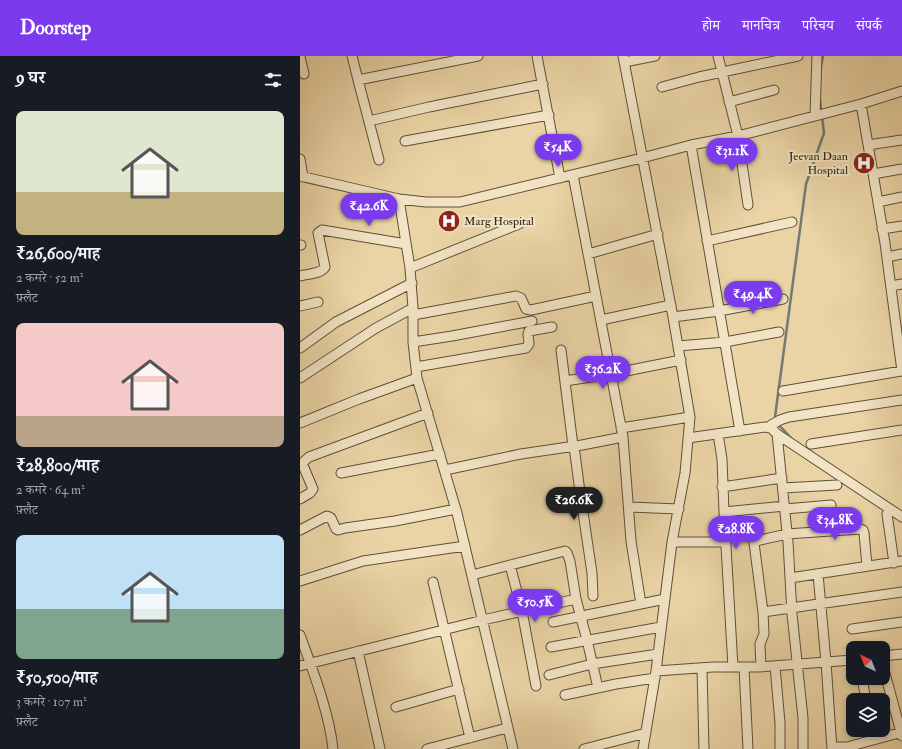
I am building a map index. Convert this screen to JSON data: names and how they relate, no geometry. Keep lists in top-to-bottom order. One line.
{"places":{"hospital":["Jeevan Daan Hospital","Marg Hospital"]},"north":"top left","page":{"header":"Doorstep","nav":["होम","मानचित्र","परिचय","संपर्क"],"heading":"9 घर","list":[{"name":"₹26,600/माह","note":"2 कमरे · 52 m² · फ़्लैट"},{"name":"₹28,800/माह","note":"2 कमरे · 64 m² · फ़्लैट"},{"name":"₹50,500/माह","note":"3 कमरे · 107 m² · फ़्लैट"}],"price":["₹54K","₹31.1K","₹42.6K","₹49.4K","₹36.2K","₹26.6K","₹34.8K","₹28.8K","₹50.5K"]}}
